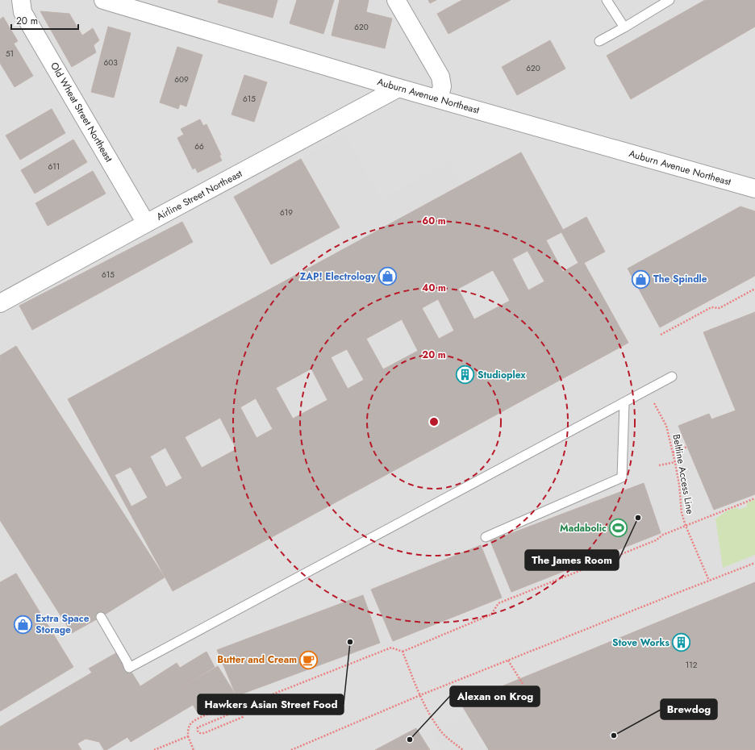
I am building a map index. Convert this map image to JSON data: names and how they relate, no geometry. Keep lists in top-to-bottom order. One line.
{"streets":{"street":["Auburn Avenue Northeast","Old Wheat Street Northeast","Airline Street Northeast"],"path":["Beltline Access Line"]},"crossings":[["Auburn Avenue Northeast","Airline Street Northeast"],["Old Wheat Street Northeast","Airline Street Northeast"]],"places":{"shop":["ZAP! Electrology","The Spindle","Extra Space Storage"],"building":["Studioplex","Stove Works"],"other":["The James Room","Hawkers Asian Street Food","Brewdog","Alexan on Krog"],"sports":["Madabolic"],"cafe":["Butter and Cream"]},"house_numbers":["620","51","603","620","609","615","66","611","619","615","112"],"scale_bar":"20 m","rings":["60 m","40 m","20 m"]}
